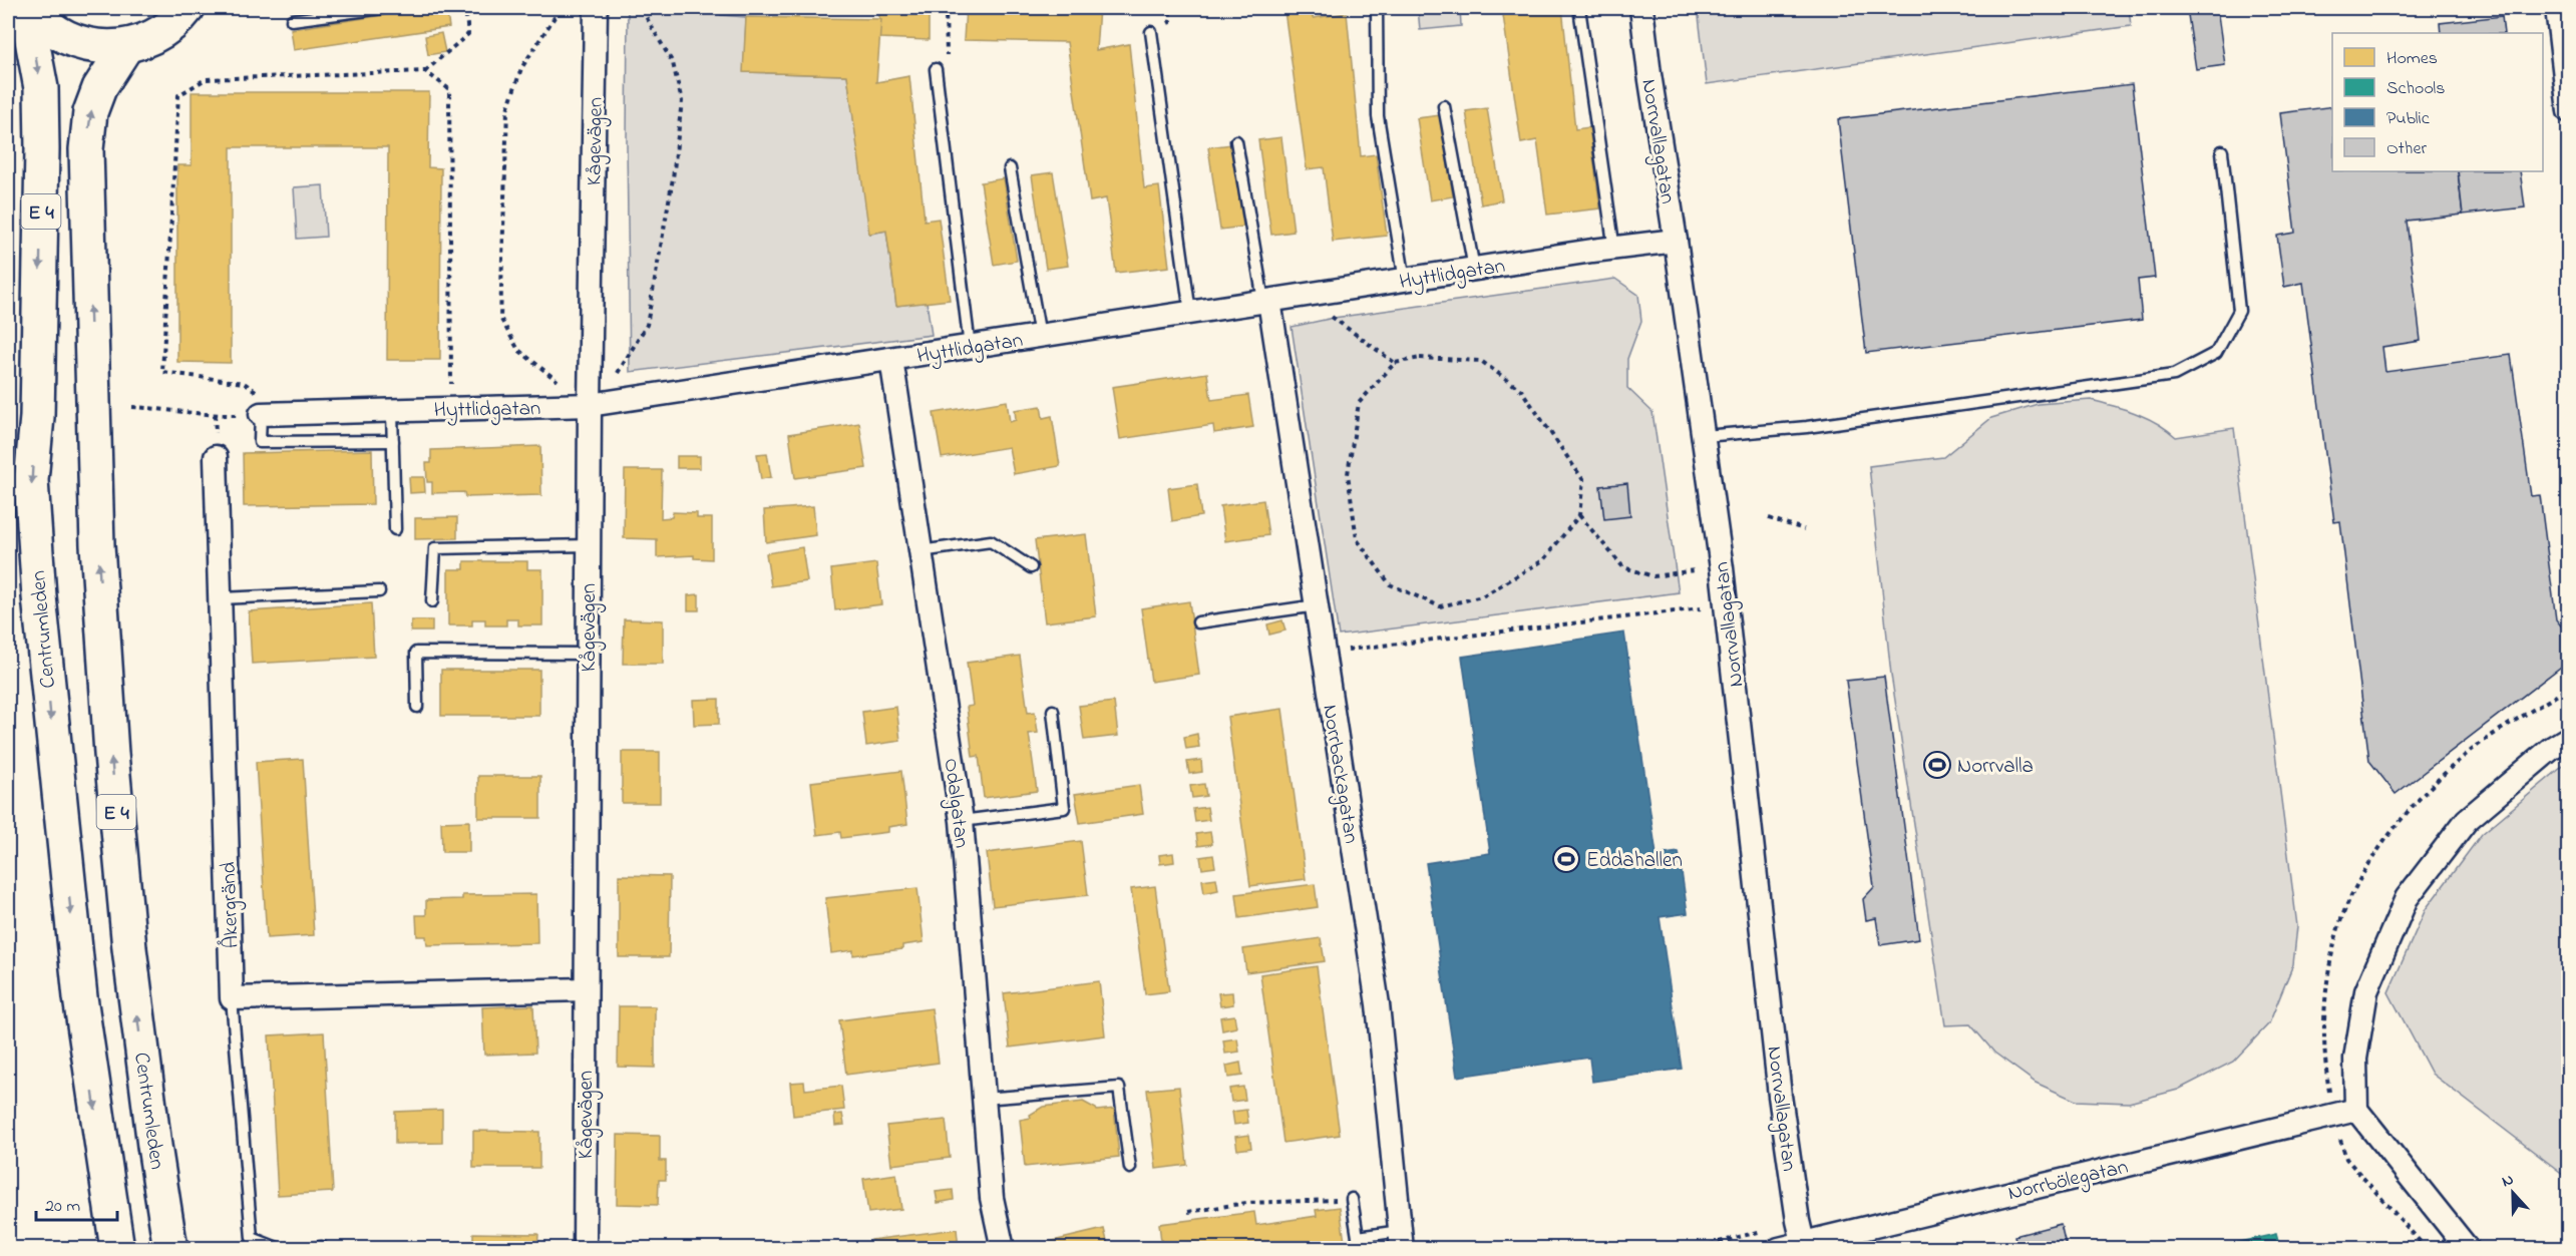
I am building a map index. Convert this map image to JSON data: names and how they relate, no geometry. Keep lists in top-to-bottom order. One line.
{"streets":{"highway":["E 4","Centrumleden"],"street":["Kågevägen","Norrvallagatan","Hyttlidgatan","Norrbackagatan","Odalgatan","Åkergränd","Norrbölegatan"]},"crossings":[["Kågevägen","Hyttlidgatan"],["Norrvallagatan","Hyttlidgatan"],["Norrvallagatan","Norrbölegatan"],["Hyttlidgatan","Norrbackagatan"],["Hyttlidgatan","Odalgatan"]],"places":{"sports":["Norrvalla","Eddahallen"]},"legend":["Homes","Schools","Public","Other"],"scale_bar":"20 m","north":"top"}
